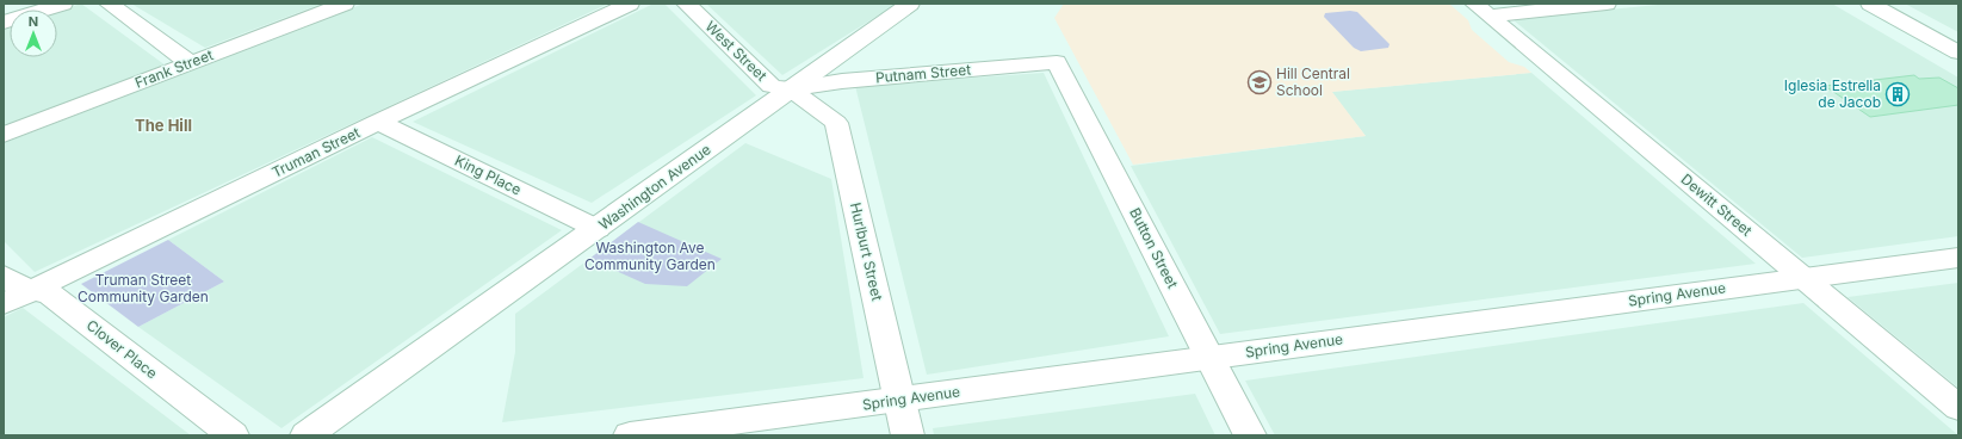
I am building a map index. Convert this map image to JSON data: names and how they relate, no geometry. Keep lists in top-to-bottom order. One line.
{"streets":{"street":["West Street","Frank Street","Putnam Street","Truman Street","King Place","Washington Avenue","Dewitt Street","Button Street","Hurlburt Street","Spring Avenue","Clover Place"]},"crossings":[["West Street","Putnam Street"],["West Street","Washington Avenue"],["West Street","Hurlburt Street"],["Putnam Street","Washington Avenue"],["Putnam Street","Button Street"],["Putnam Street","Hurlburt Street"],["Truman Street","King Place"],["Truman Street","Clover Place"],["King Place","Washington Avenue"],["Washington Avenue","Hurlburt Street"],["Dewitt Street","Spring Avenue"],["Button Street","Spring Avenue"],["Hurlburt Street","Spring Avenue"]],"districts":["The Hill"],"parks":["Washington Ave Community Garden","Truman Street Community Garden"],"places":{"school or university":["Hill Central School"],"building":["Iglesia Estrella de Jacob"]},"north":"top"}
